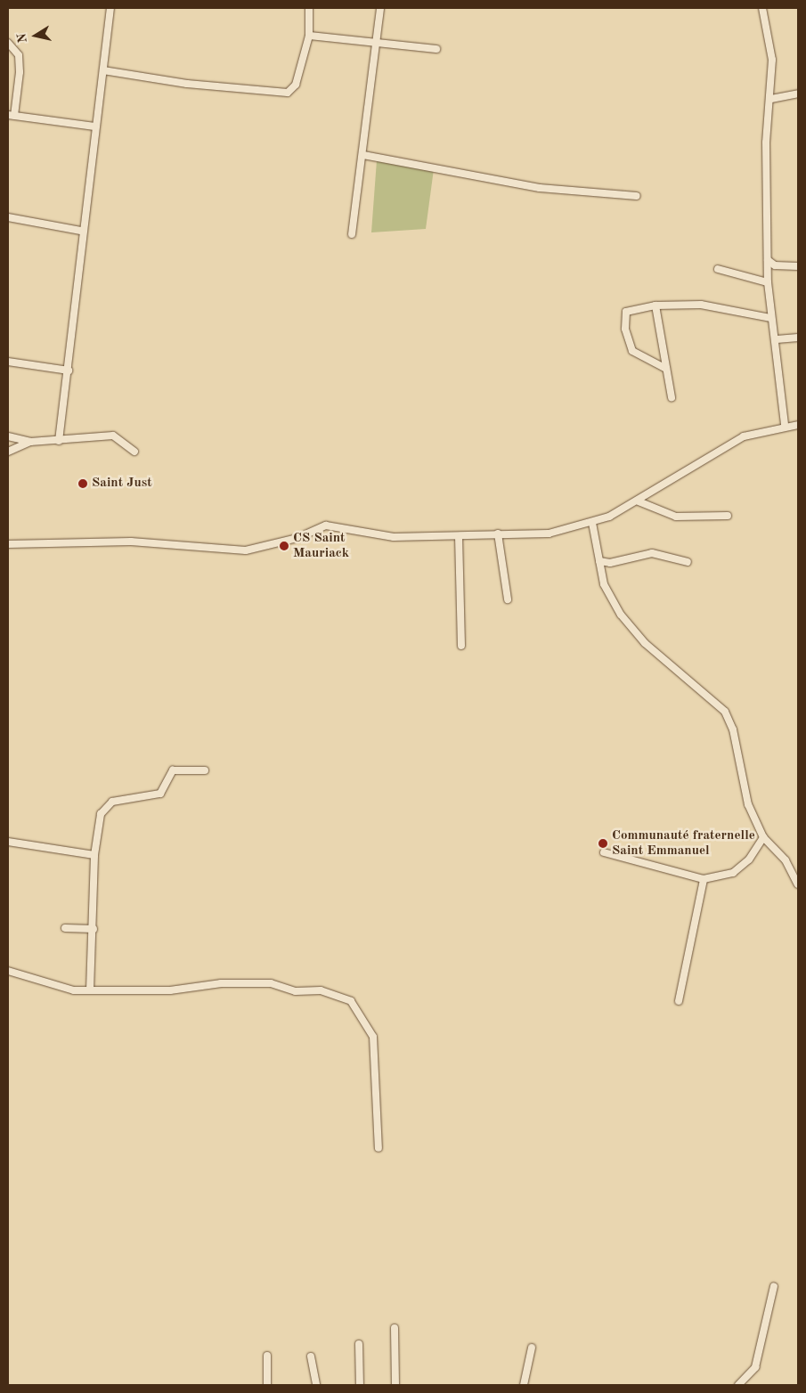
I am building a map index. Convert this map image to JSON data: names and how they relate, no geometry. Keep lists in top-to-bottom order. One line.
{"places":["Saint Just","CS Saint Mauriack","Communauté fraternelle Saint Emmanuel"],"north":"left"}
